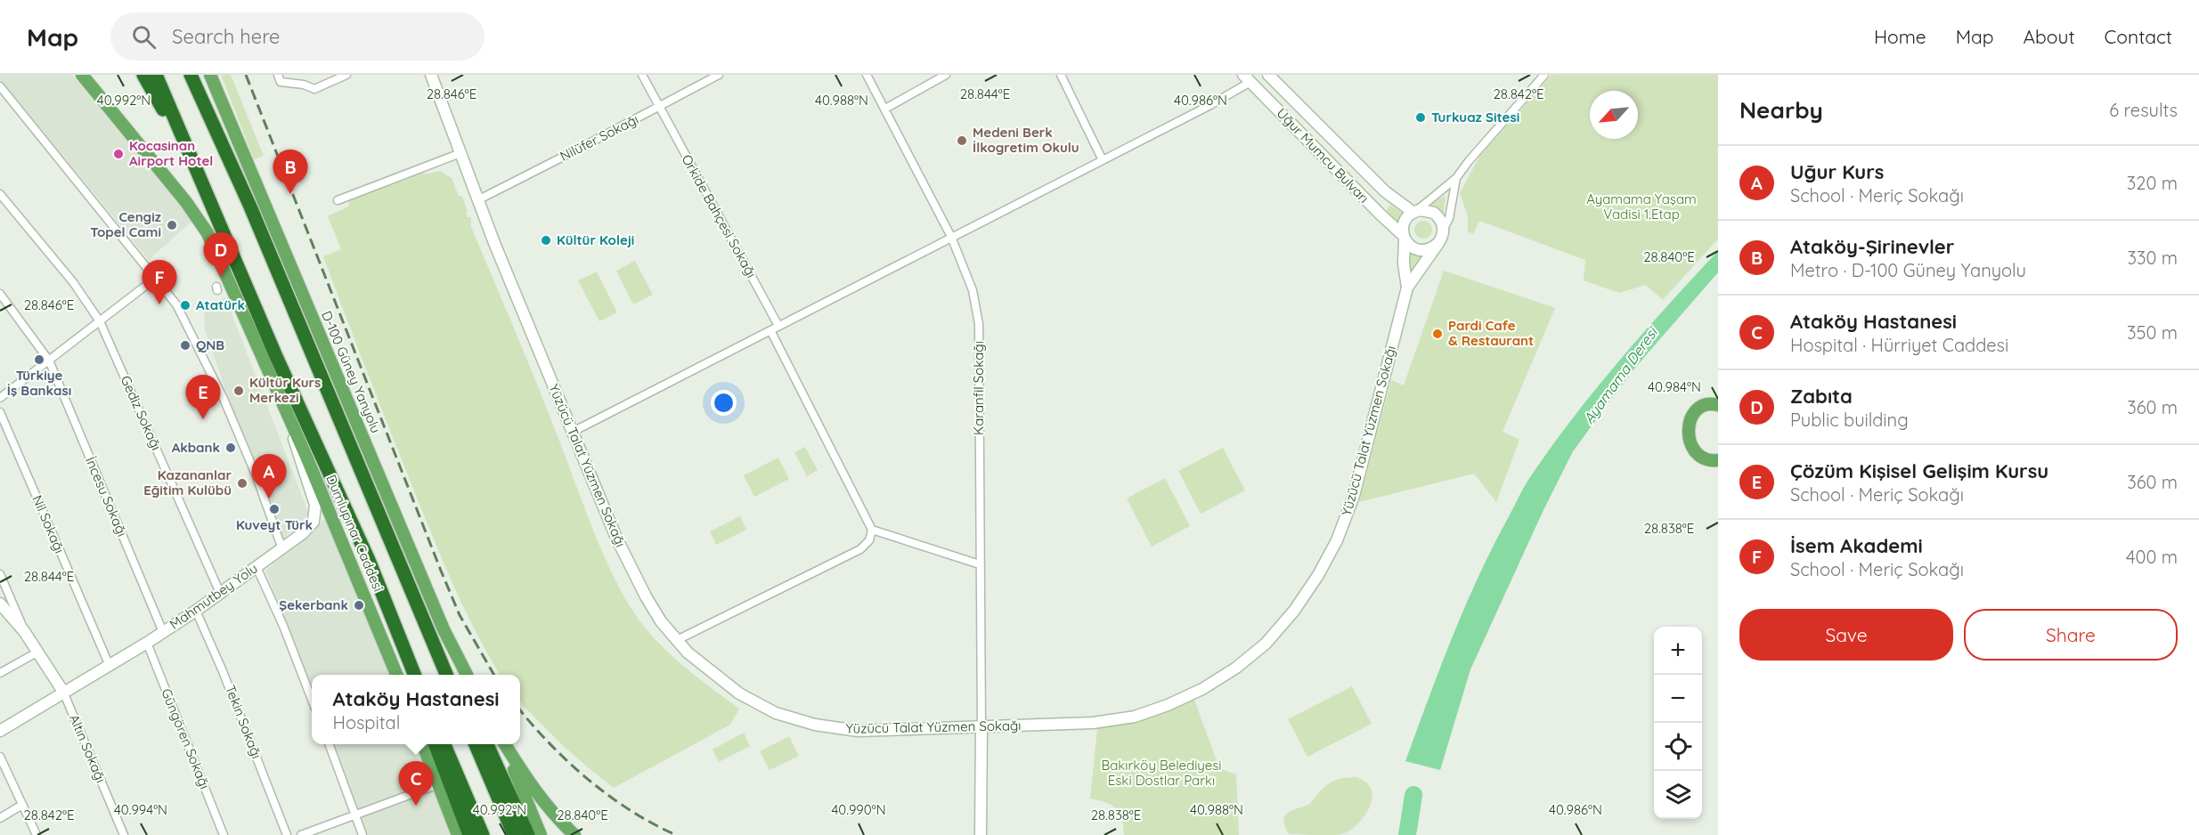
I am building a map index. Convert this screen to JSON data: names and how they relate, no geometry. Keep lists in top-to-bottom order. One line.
{"streets":{"main road":["D-100 Güney Yanyolu","Dumlupınar Caddesi"],"street":["Nilüfer Sokağı","Uğur Mumcu Bulvarı","Orkide Bahçesi Sokağı","Karanfil Sokağı","Gediz Sokağı","Yüzücü Talat Yüzmen Sokağı","İncesu Sokağı","Nil Sokağı","Mahmutbey Yolu","Tekin Sokağı","Güngören Sokağı","Altın Sokağı"]},"crossings":[["Nilüfer Sokağı","Orkide Bahçesi Sokağı"],["Nilüfer Sokağı","Yüzücü Talat Yüzmen Sokağı"],["Karanfil Sokağı","Yüzücü Talat Yüzmen Sokağı"],["Gediz Sokağı","Mahmutbey Yolu"],["İncesu Sokağı","Mahmutbey Yolu"],["Nil Sokağı","Mahmutbey Yolu"],["Dumlupınar Caddesi","Mahmutbey Yolu"],["Mahmutbey Yolu","Tekin Sokağı"],["Mahmutbey Yolu","Güngören Sokağı"],["Mahmutbey Yolu","Altın Sokağı"]],"water":["Ayamama Deresi"],"parks":["Ayamama Yaşam Vadisi 1.Etap","Bakırköy Belediyesi Eski Dostlar Parkı"],"places":["Turkuaz Sitesi","Medeni Berk İlkogretim Okulu","Kocasinan Airport Hotel","Cengiz Topel Cami","Kültür Koleji","Atatürk","Pardi Cafe & Restaurant","QNB","Türkiye İş Bankası","Kültür Kurs Merkezi","Akbank","Kazananlar Eğitim Kulübü","Kuveyt Türk","Şekerbank"],"north":"bottom left","page":{"header":"Map","search":"Search here","nav":["Home","Map","About","Contact"],"heading":["Nearby","6 results"],"list":[{"mark":"A","name":"Uğur Kurs","note":"School · Meriç Sokağı","value":"320 m"},{"mark":"B","name":"Ataköy-Şirinevler","note":"Metro · D-100 Güney Yanyolu","value":"330 m"},{"mark":"C","name":"Ataköy Hastanesi","note":"Hospital · Hürriyet Caddesi","value":"350 m"},{"mark":"D","name":"Zabıta","note":"Public building","value":"360 m"},{"mark":"E","name":"Çözüm Kişisel Gelişim Kursu","note":"School · Meriç Sokağı","value":"360 m"},{"mark":"F","name":"İsem Akademi","note":"School · Meriç Sokağı","value":"400 m"}],"pins":["B","D","F","E","A","C"],"buttons":["Save","Share"],"map_buttons":["+","−"],"popup":["Ataköy Hastanesi","Hospital"]},"coordinates":["28.846°E","28.842°E","28.844°E","40.992°N","40.988°N","40.986°N","28.840°E","40.984°N","28.838°E","40.994°N","40.990°N"]}
